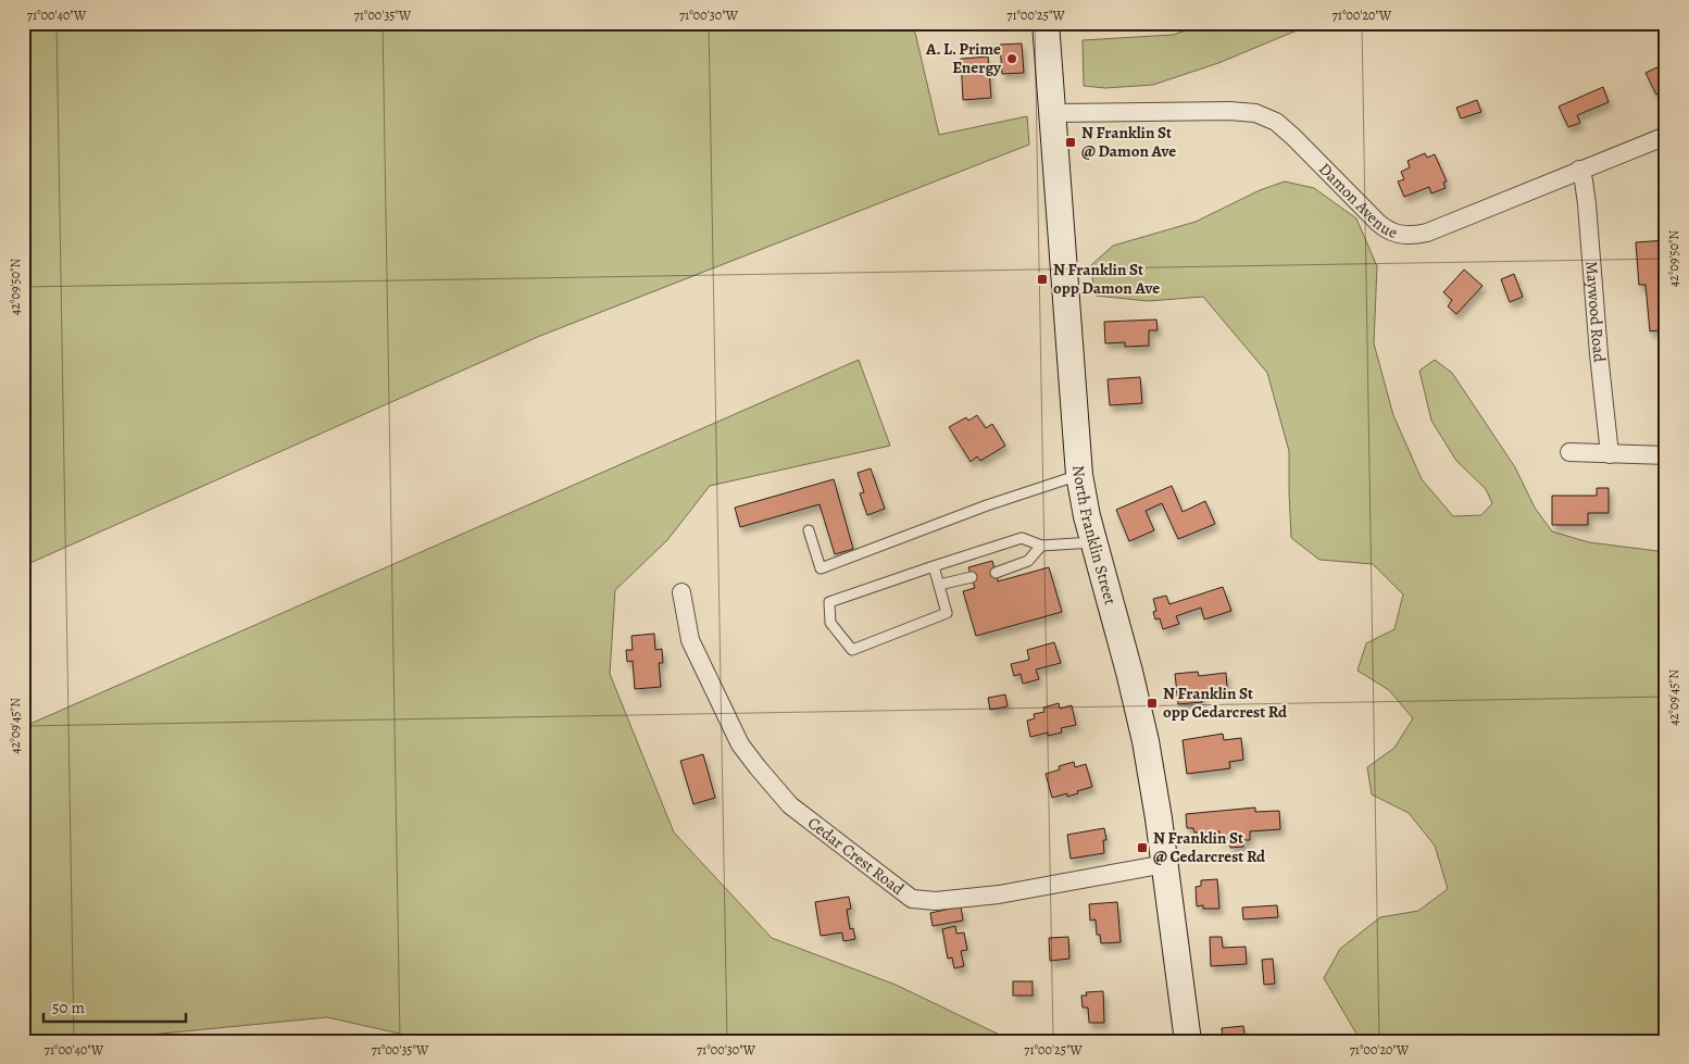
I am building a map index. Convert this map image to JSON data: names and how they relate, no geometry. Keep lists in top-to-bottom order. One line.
{"streets":{"main road":["North Franklin Street"],"street":["Damon Avenue","Maywood Road","Cedar Crest Road"]},"crossings":[["Damon Avenue","Maywood Road"],["Damon Avenue","North Franklin Street"],["North Franklin Street","Cedar Crest Road"]],"places":{"other":["A. L. Prime Energy"],"transit":["N Franklin St @ Damon Ave","N Franklin St opp Damon Ave","N Franklin St opp Cedarcrest Rd","N Franklin St @ Cedarcrest Rd"]},"scale_bar":"50 m","coordinates":["71°00'40\"W","71°00'35\"W","71°00'30\"W","71°00'25\"W","71°00'20\"W","42°09'50\"N","42°09'45\"N"]}
